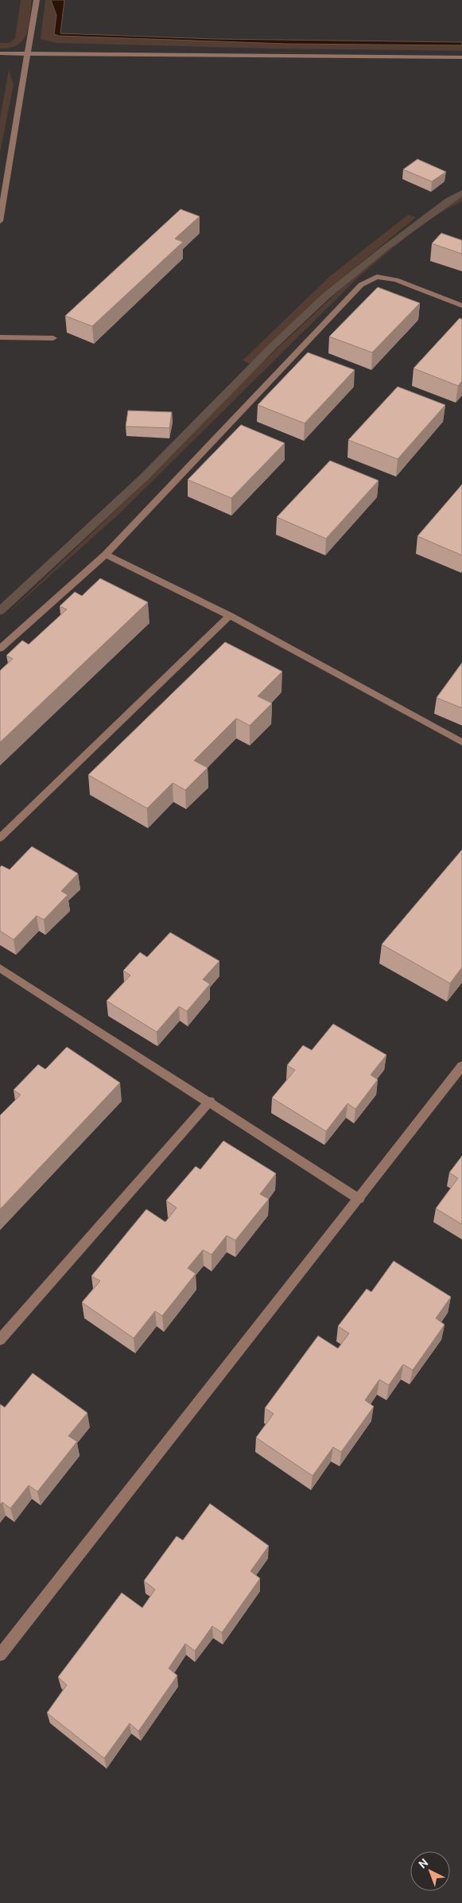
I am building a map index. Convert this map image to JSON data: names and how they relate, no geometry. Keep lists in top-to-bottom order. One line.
{"north":"top left"}
